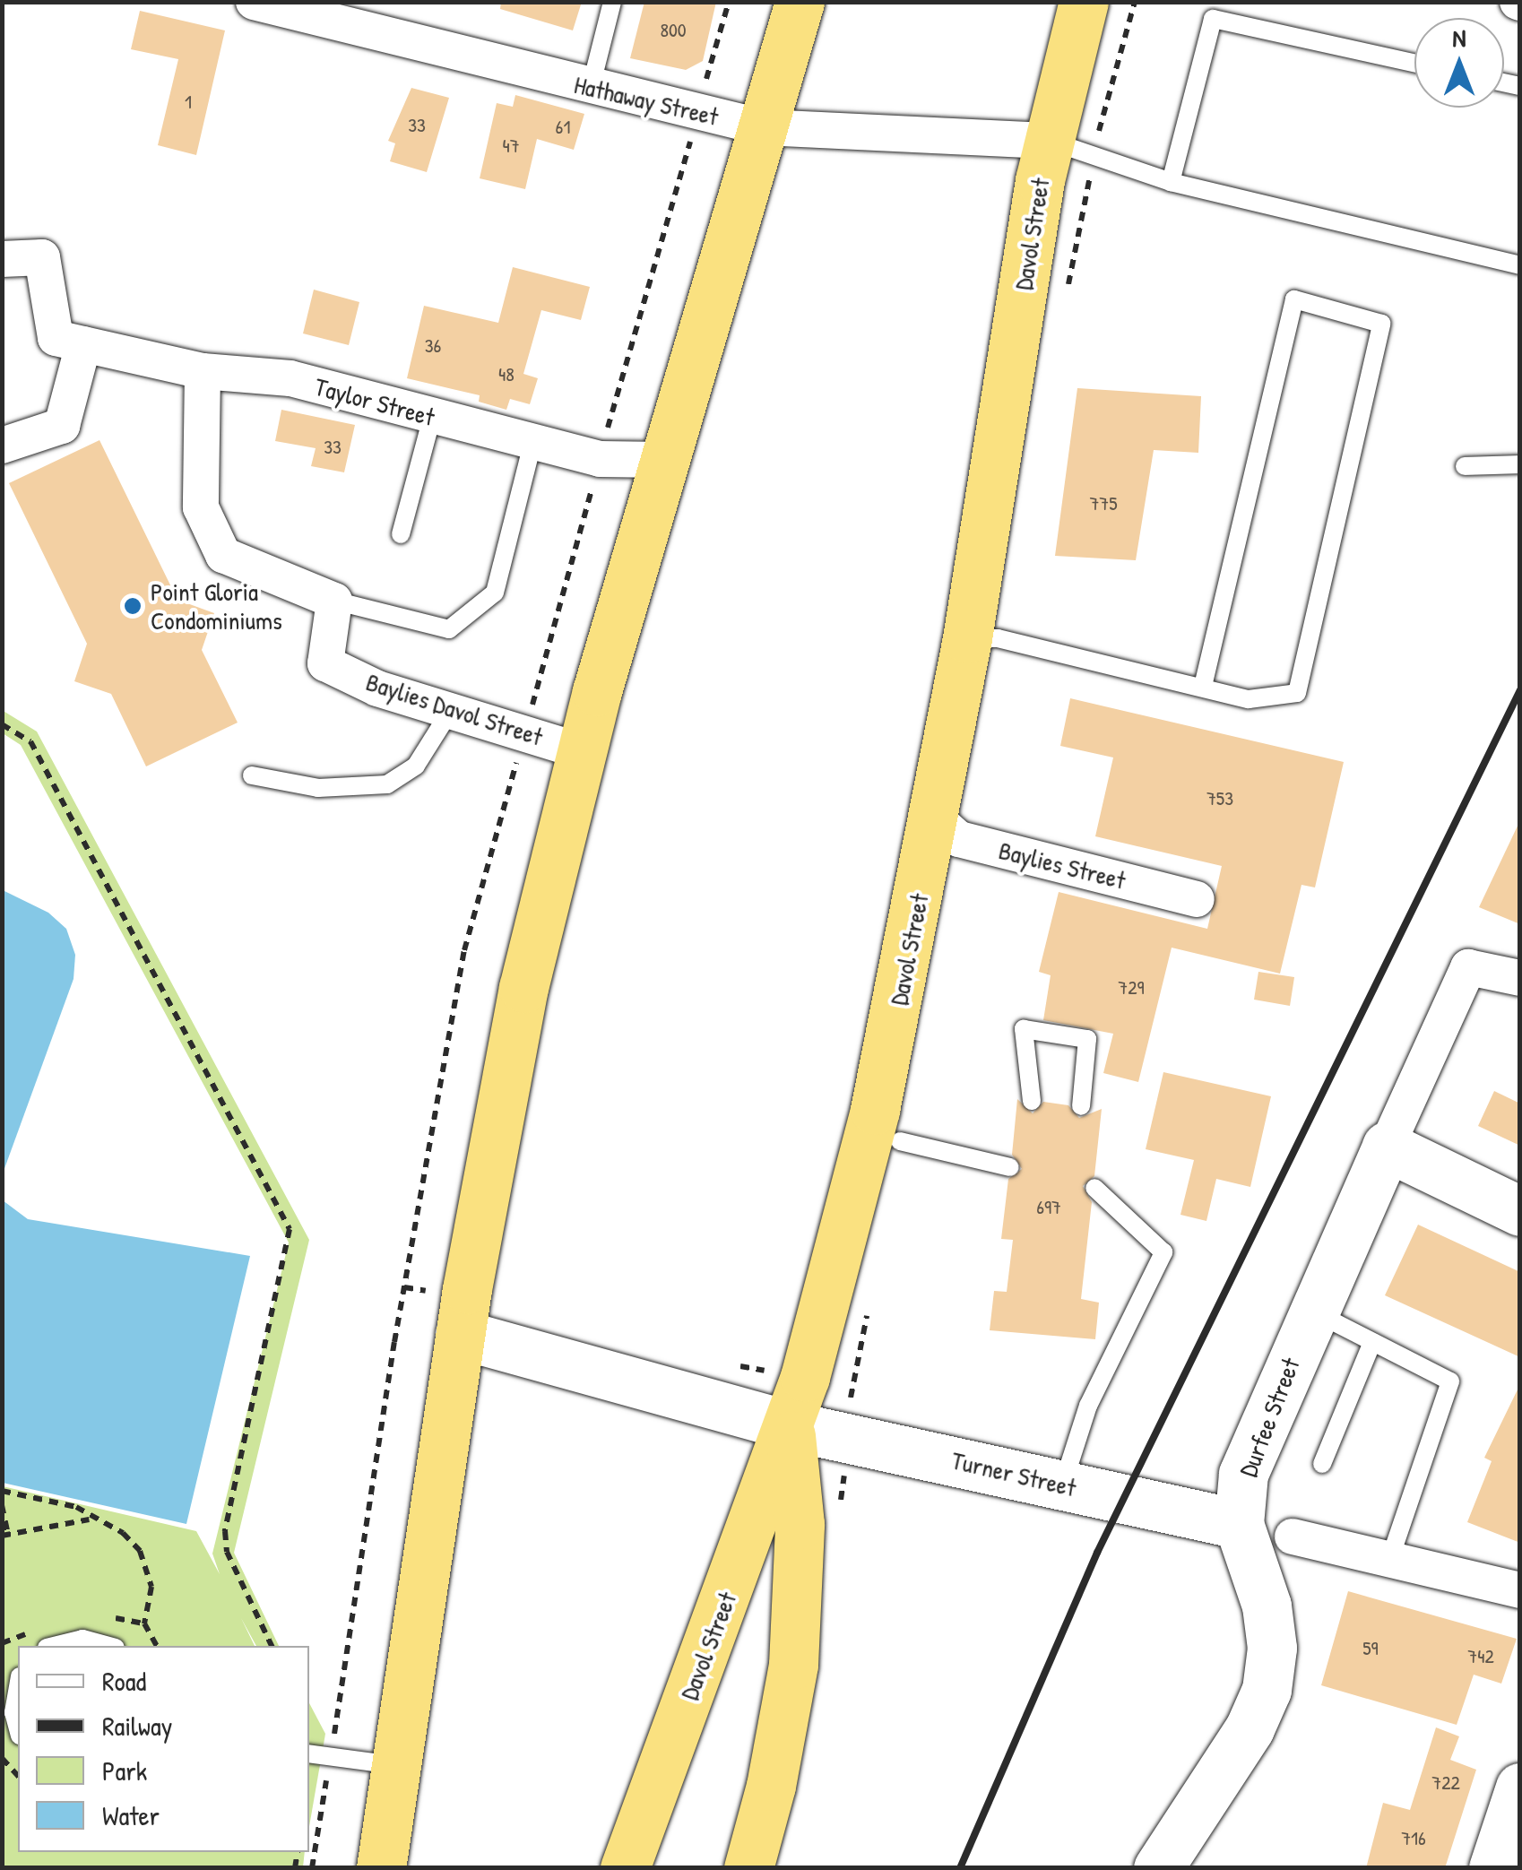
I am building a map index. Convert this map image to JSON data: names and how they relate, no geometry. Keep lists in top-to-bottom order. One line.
{"streets":{"highway":["Davol Street"],"main road":["Durfee Street","Turner Street"],"street":["Hathaway Street","Taylor Street","Baylies Davol Street","Baylies Street"]},"crossings":[["Hathaway Street","Davol Street"],["Davol Street","Baylies Street"],["Davol Street","Turner Street"],["Durfee Street","Turner Street"]],"places":["Point Gloria Condominiums"],"house_numbers":["800","1","33","61","47","36","48","33","775","753","729","697","59","742","722","716"],"legend":["Road","Railway","Park","Water"],"north":"top"}
